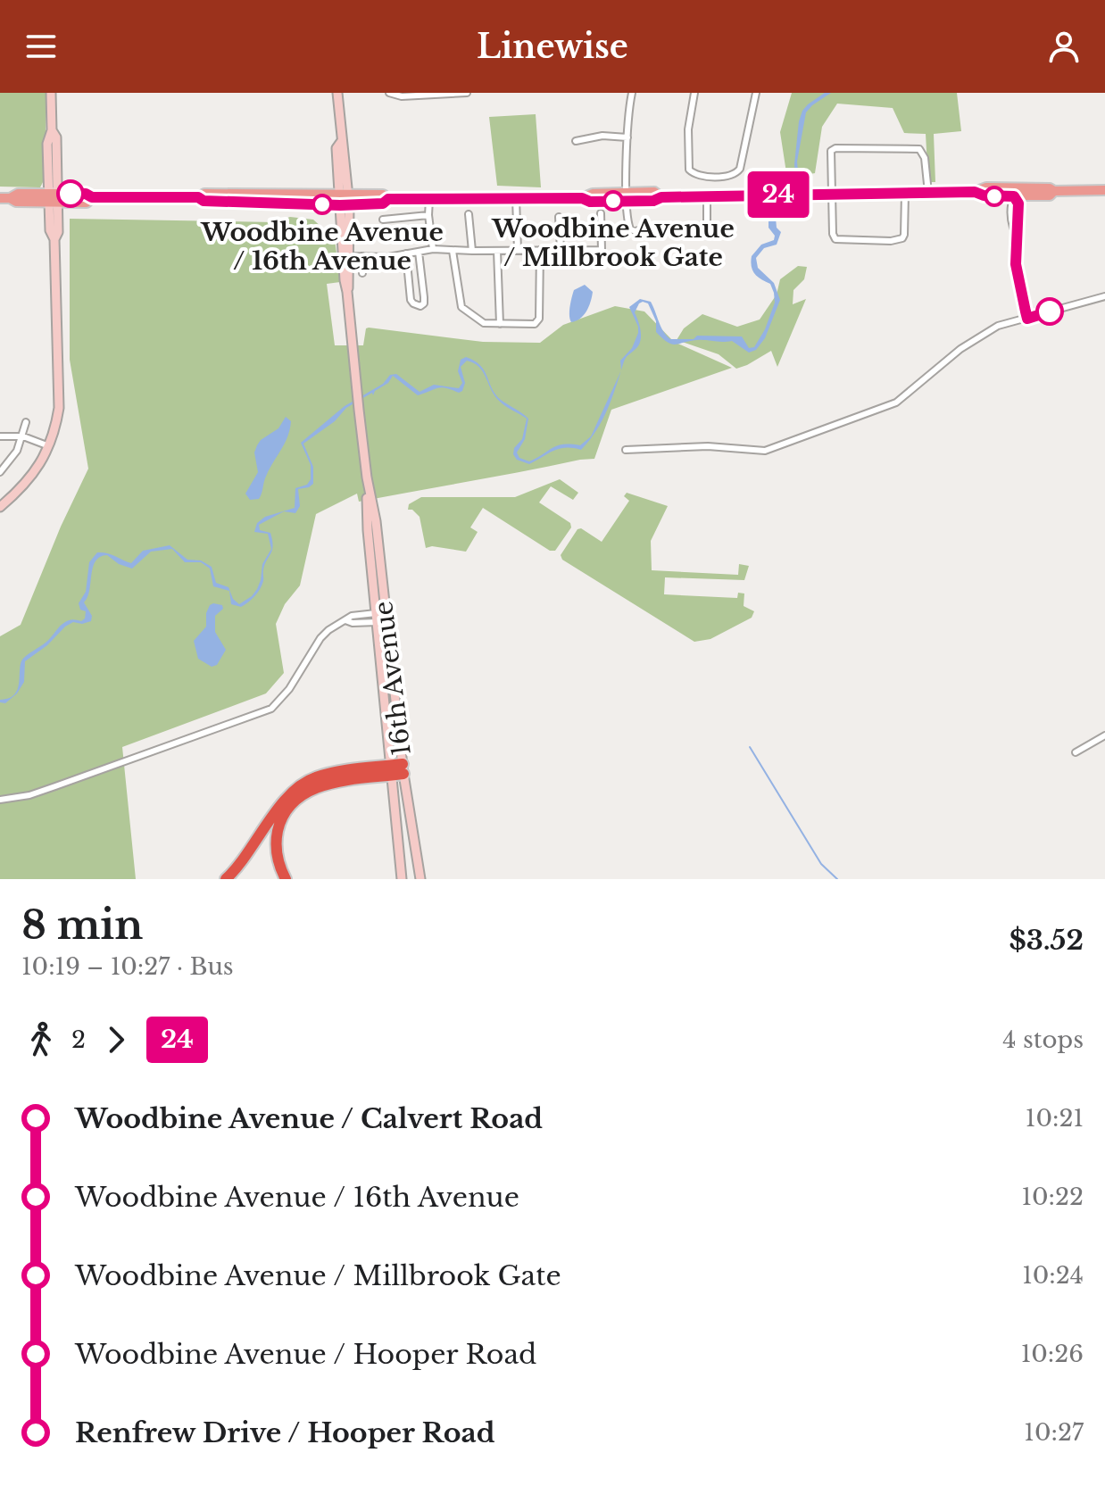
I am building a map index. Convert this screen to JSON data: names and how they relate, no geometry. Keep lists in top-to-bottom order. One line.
{"streets":{"main road":["16th Avenue"]},"places":["Woodbine Avenue / Millbrook Gate","Woodbine Avenue / 16th Avenue"],"lines":["bus line 24"],"page":{"header":"Linewise","on_map":"24","heading":["8 min","10:19 – 10:27 · Bus","$3.52"],"legs":["2","24","4 stops"],"list":[{"name":"Woodbine Avenue / Calvert Road","value":"10:21"},{"name":"Woodbine Avenue / 16th Avenue","value":"10:22"},{"name":"Woodbine Avenue / Millbrook Gate","value":"10:24"},{"name":"Woodbine Avenue / Hooper Road","value":"10:26"},{"name":"Renfrew Drive / Hooper Road","value":"10:27"}]}}
